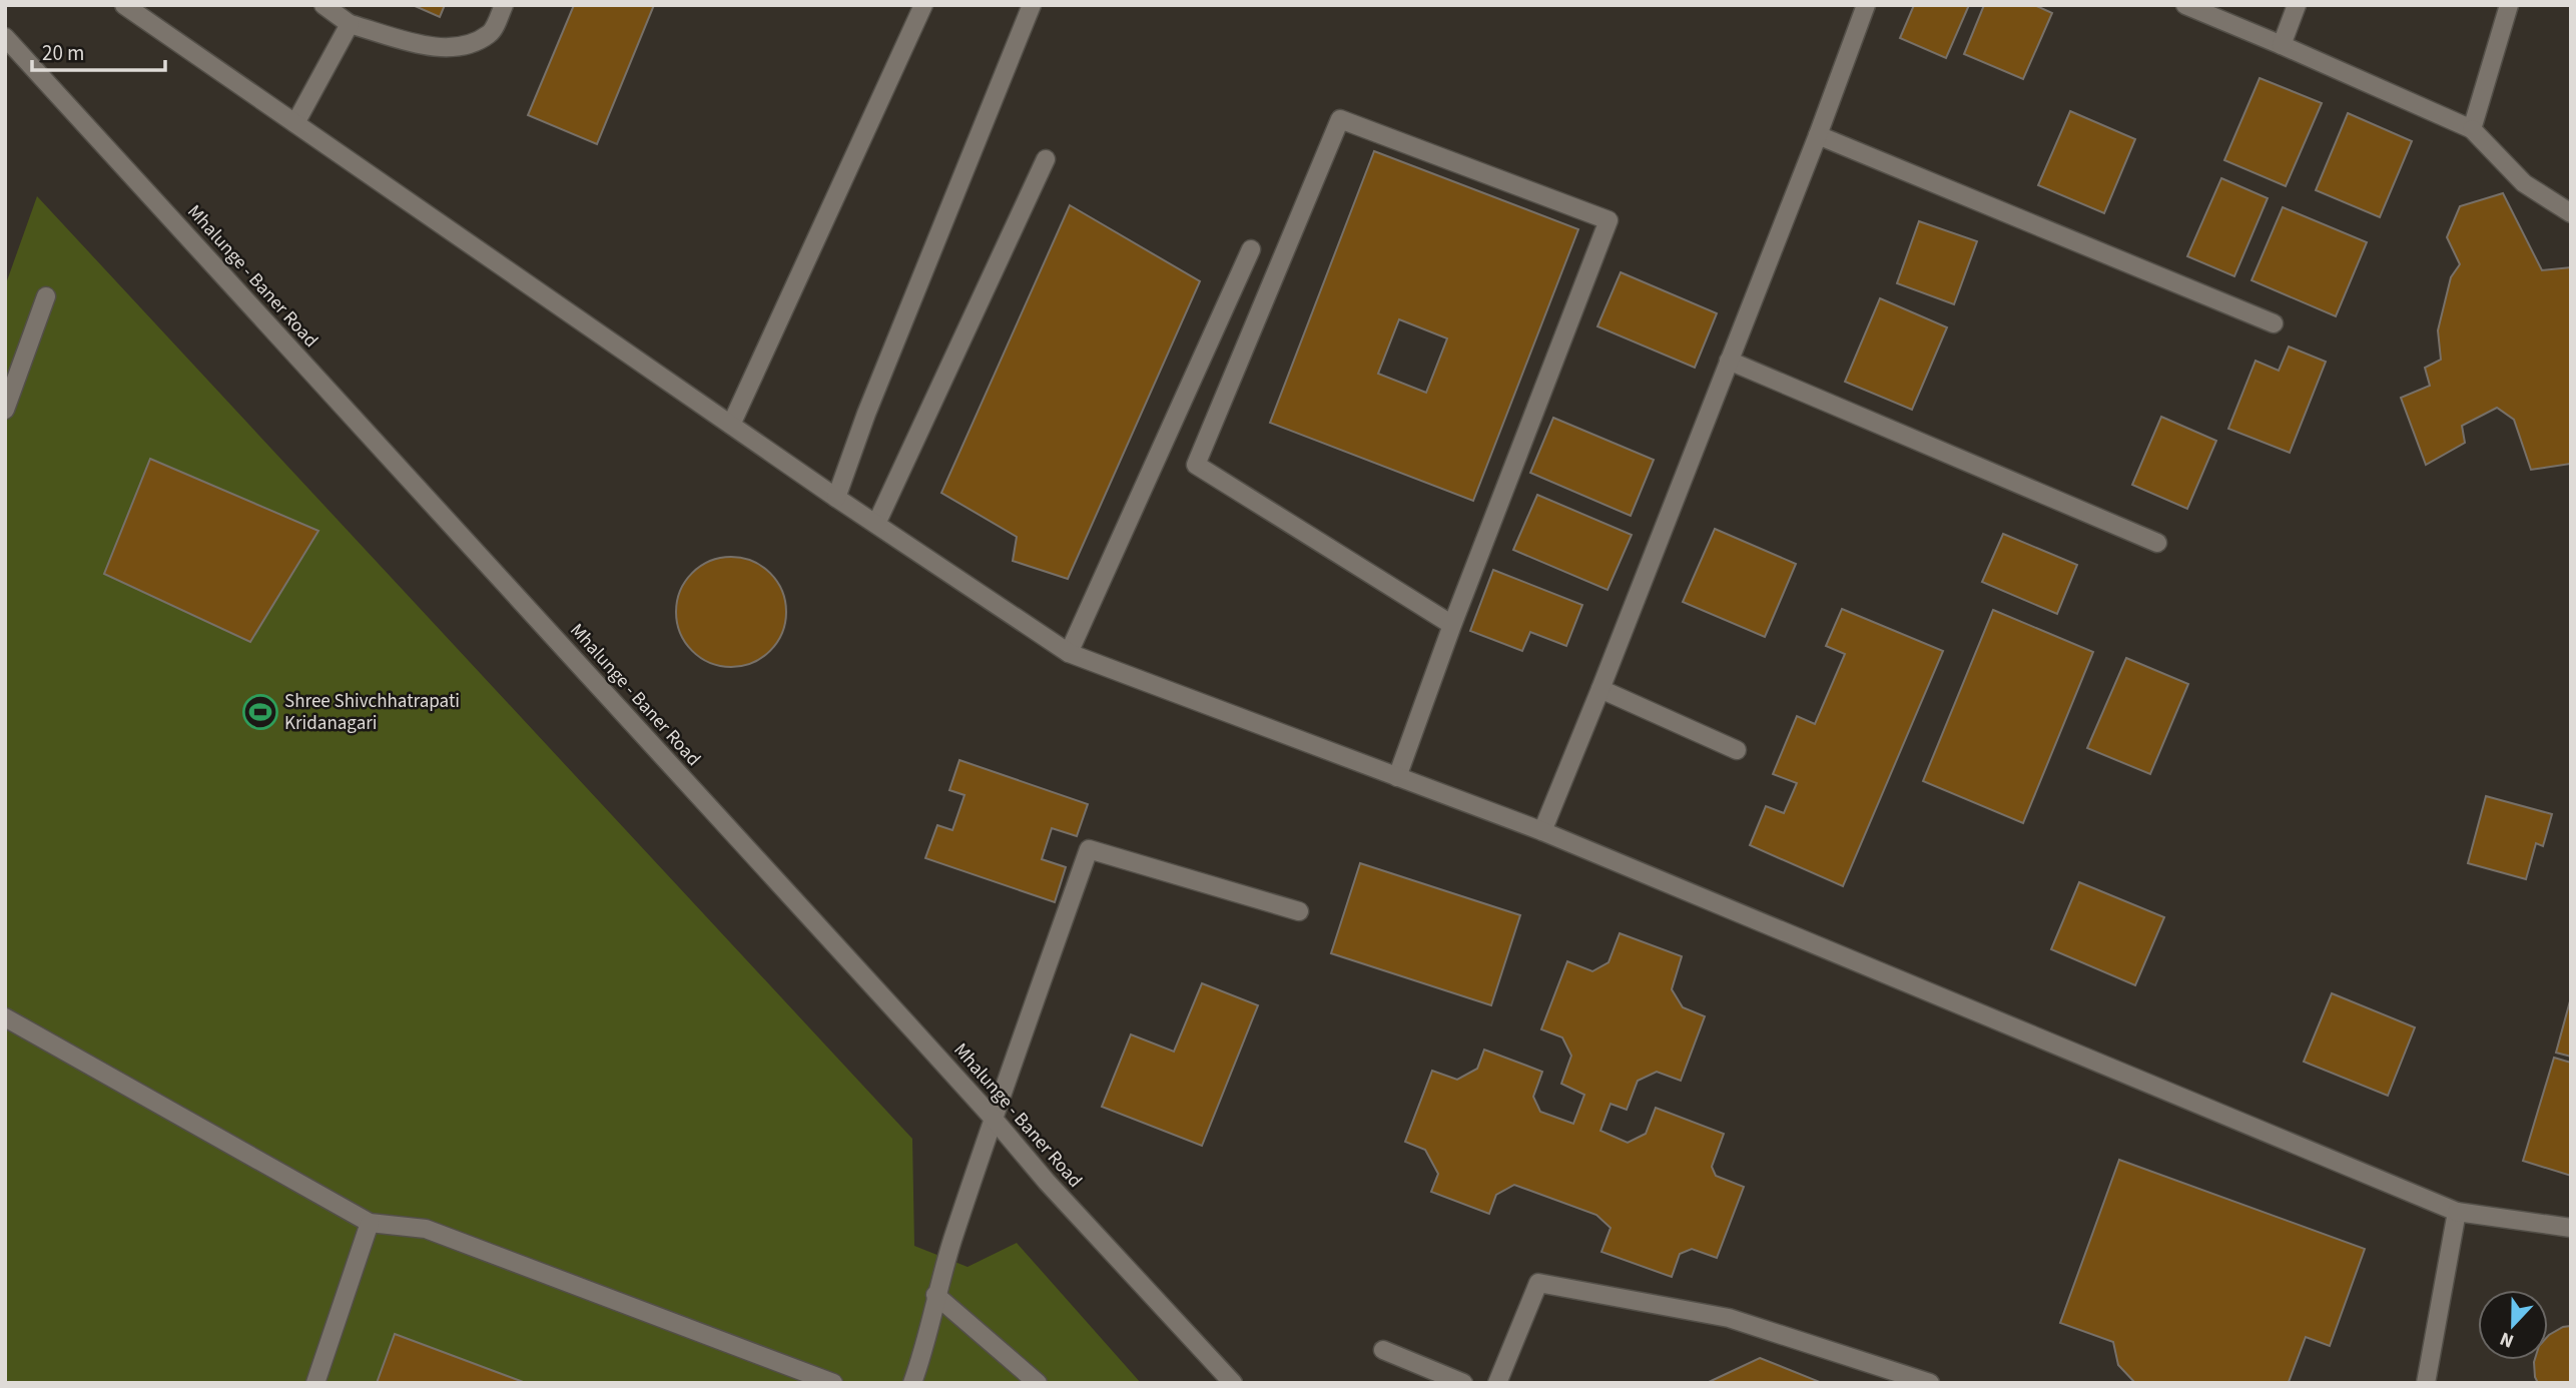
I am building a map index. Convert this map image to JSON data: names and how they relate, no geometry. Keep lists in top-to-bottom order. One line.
{"streets":{"street":["Mhalunge - Baner Road"]},"places":{"sports":["Shree Shivchhatrapati Kridanagari"]},"scale_bar":"20 m","north":"bottom"}
